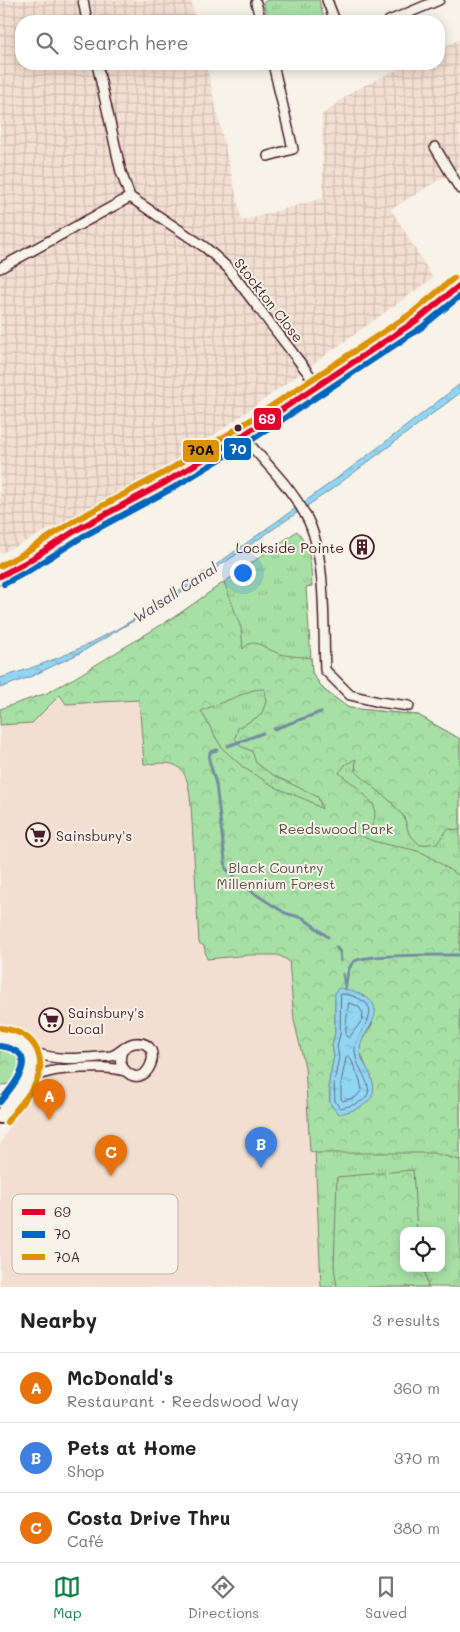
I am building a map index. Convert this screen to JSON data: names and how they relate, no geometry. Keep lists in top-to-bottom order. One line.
{"streets":{"street":["Stockton Close"]},"water":["Walsall Canal"],"parks":["Reedswood Park","Black Country Millennium Forest"],"places":{"building":["Lockside Pointe"],"supermarket":["Sainsbury's","Sainsbury's Local"]},"lines":["transit line 70A","transit line 69","transit line 70"],"legend":["69","70","70A"],"page":{"search":"Search here","pins":["A","B","C"],"heading":["Nearby","3 results"],"list":[{"mark":"A","name":"McDonald's","note":"Restaurant · Reedswood Way","value":"360 m"},{"mark":"B","name":"Pets at Home","note":"Shop","value":"370 m"},{"mark":"C","name":"Costa Drive Thru","note":"Café","value":"380 m"}],"nav":["Map","Directions","Saved"]}}
